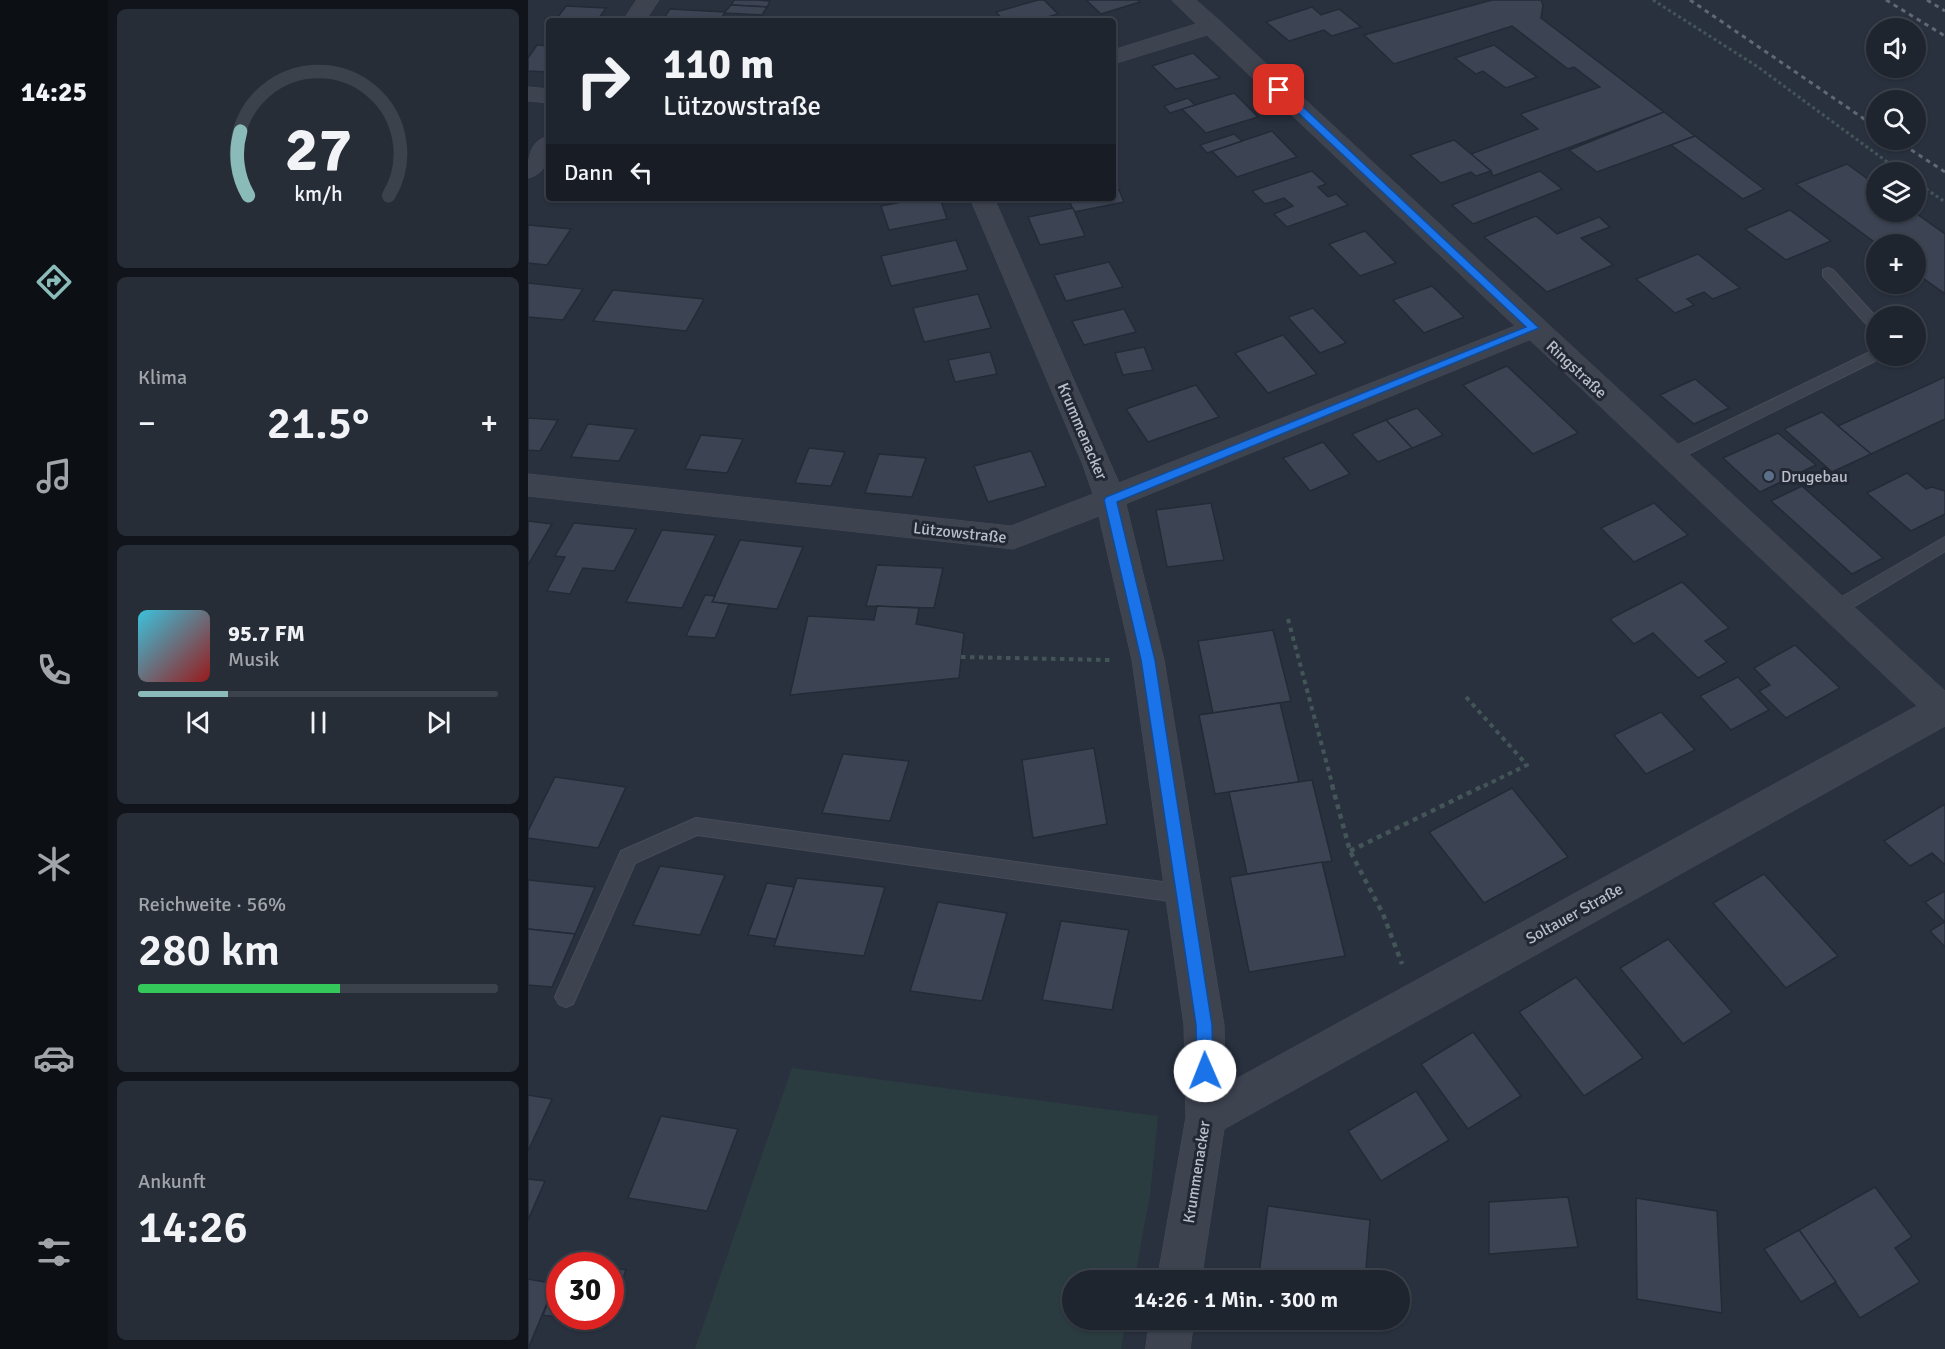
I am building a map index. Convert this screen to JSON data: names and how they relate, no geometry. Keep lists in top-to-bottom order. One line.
{"streets":{"street":["Ringstraße","Krummenacker","Lützowstraße","Soltauer Straße"]},"crossings":[["Ringstraße","Lützowstraße"],["Ringstraße","Soltauer Straße"],["Krummenacker","Lützowstraße"],["Krummenacker","Soltauer Straße"]],"places":["Drugebau"],"page":{"tabs":"14:25","map_buttons":["+","−"],"turn":["110 m","Lützowstraße"],"then":"Dann","tile":["Klima",["Reichweite · 56%","280 km"],["Ankunft","14:26"]],"heat":["−","21.5°","+"],"song":["95.7 FM","Musik"],"limit":"30","trip":"14:26 · 1 Min. · 300 m","gauge":["27","km/h"]}}
